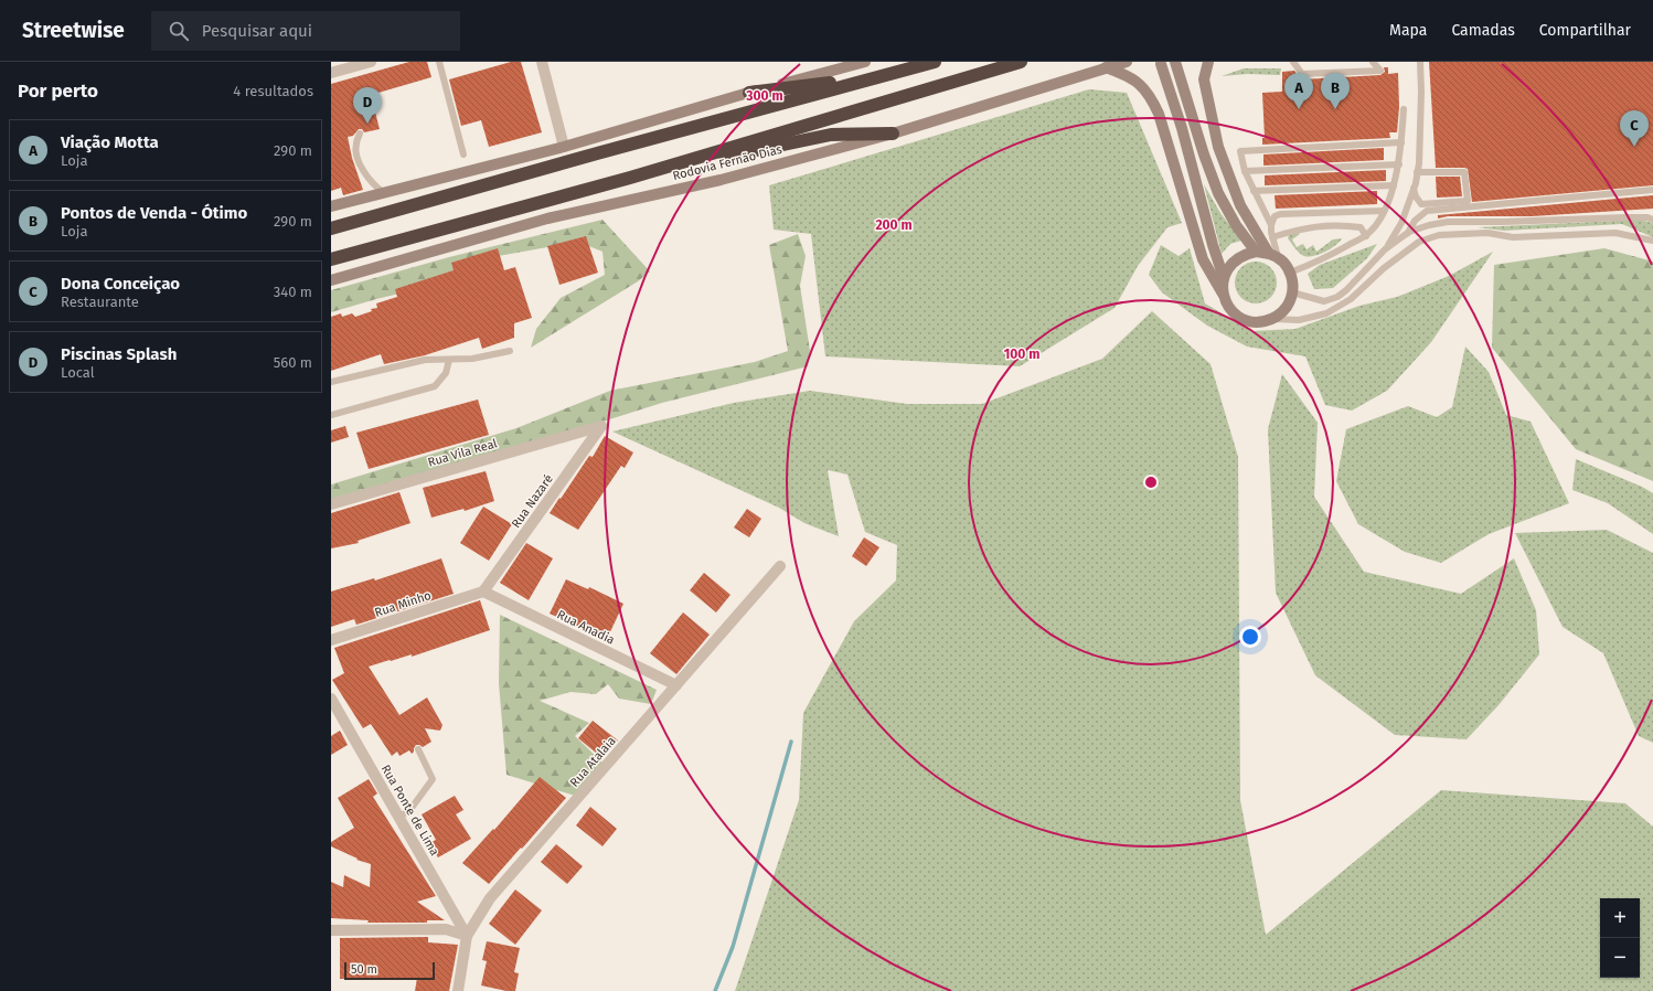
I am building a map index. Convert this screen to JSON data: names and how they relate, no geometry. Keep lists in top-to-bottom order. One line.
{"streets":{"highway":["Rodovia Fernão Dias"],"street":["Rua Vila Real","Rua Nazaré","Rua Minho","Rua Anadia","Rua Atalaia","Rua Ponte de Lima"]},"crossings":[["Rua Vila Real","Rua Nazaré"],["Rua Nazaré","Rua Minho"],["Rua Nazaré","Rua Anadia"],["Rua Minho","Rua Anadia"],["Rua Anadia","Rua Atalaia"],["Rua Atalaia","Rua Ponte de Lima"]],"scale_bar":"50 m","page":{"header":"Streetwise","search":"Pesquisar aqui","nav":["Mapa","Camadas","Compartilhar"],"heading":["Por perto","4 resultados"],"pins":["A","B","D","C"],"list":[{"mark":"A","name":"Viação Motta","note":"Loja","value":"290 m"},{"mark":"B","name":"Pontos de Venda - Ótimo","note":"Loja","value":"290 m"},{"mark":"C","name":"Dona Conceiçao","note":"Restaurante","value":"340 m"},{"mark":"D","name":"Piscinas Splash","note":"Local","value":"560 m"}],"map_buttons":["+","−"],"scale":"50 m"},"rings":["300 m","200 m","100 m"]}
